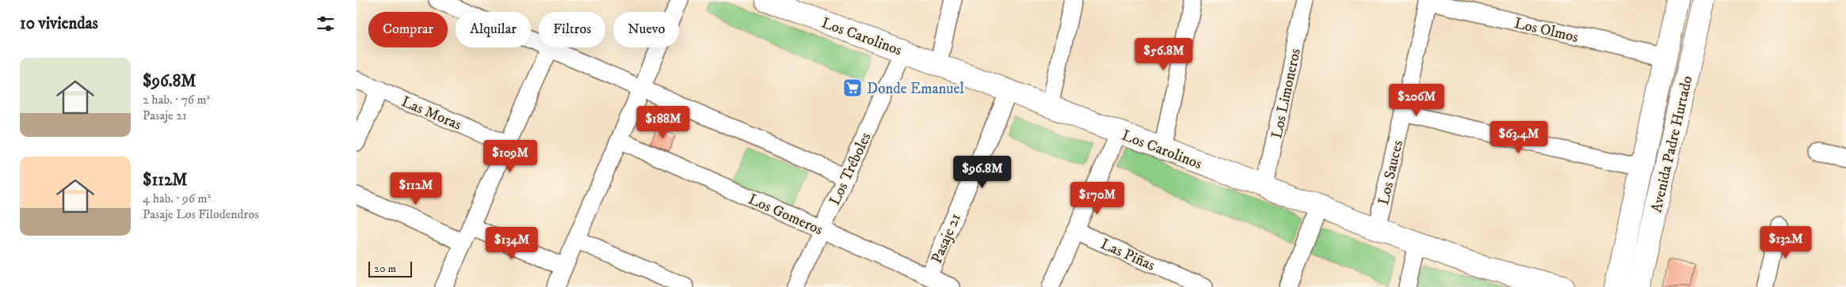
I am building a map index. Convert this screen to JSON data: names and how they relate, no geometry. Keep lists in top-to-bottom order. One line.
{"streets":{"street":["Los Olmos","Los Carolinos","Los Limoneros","Las Moras","Avenida Padre Hurtado","Los Tréboles","Los Sauces","Los Gomeros","Pasaje 21","Las Piñas"]},"crossings":[["Los Olmos","Avenida Padre Hurtado"],["Los Olmos","Los Sauces"],["Los Carolinos","Los Limoneros"],["Los Carolinos","Los Tréboles"],["Los Carolinos","Los Sauces"],["Los Carolinos","Pasaje 21"],["Los Tréboles","Los Gomeros"],["Los Gomeros","Pasaje 21"]],"places":{"supermarket":["Donde Emanuel"]},"scale_bar":"20 m","page":{"heading":"10 viviendas","chip":["Comprar","Alquilar","Filtros","Nuevo"],"price":["$56.8M","$206M","$188M","$63.4M","$109M","$96.8M","$112M","$170M","$132M","$134M"],"list":[{"name":"$96.8M","note":"2 hab. · 76 m² · Pasaje 21"},{"name":"$112M","note":"4 hab. · 96 m² · Pasaje Los Filodendros"}],"scale":"20 m"}}
